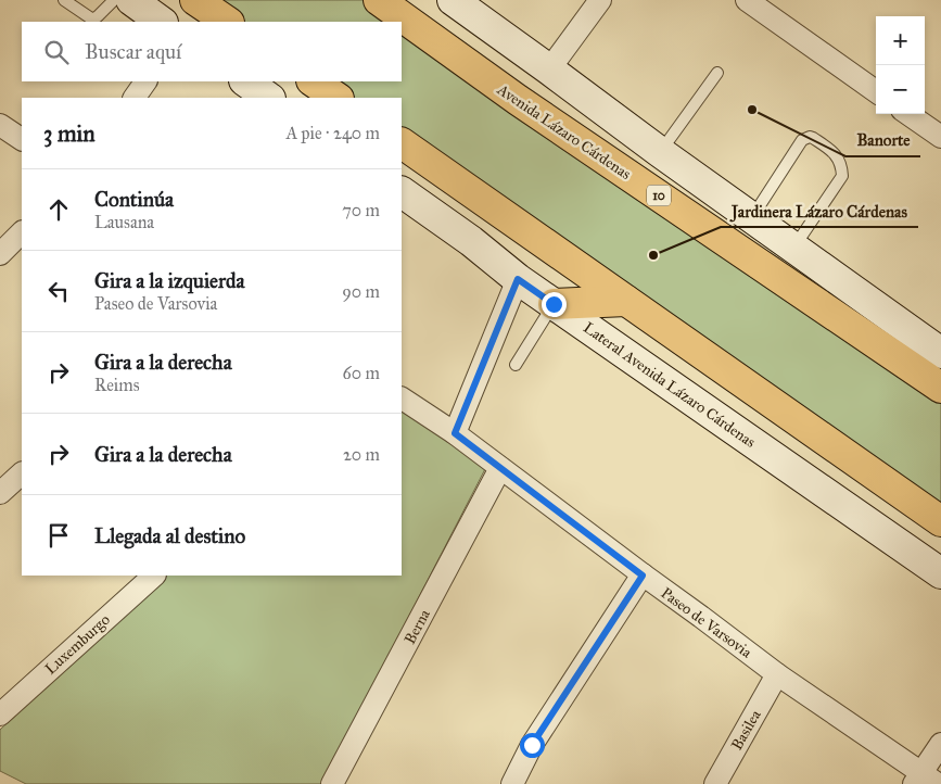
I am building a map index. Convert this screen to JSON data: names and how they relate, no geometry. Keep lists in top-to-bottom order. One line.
{"streets":{"highway":["Avenida Lázaro Cárdenas","10"],"main road":["Lateral Avenida Lázaro Cárdenas"],"street":["Paseo de Varsovia","Berna","Luxemburgo","Basilea"]},"crossings":[["Paseo de Varsovia","Berna"],["Paseo de Varsovia","Basilea"]],"places":["Banorte","Jardinera Lázaro Cárdenas"],"page":{"map_buttons":["+","−"],"search":"Buscar aquí","heading":["3 min","A pie · 240 m"],"list":[["Continúa","Lausana","70 m"],["Gira a la izquierda","Paseo de Varsovia","90 m"],["Gira a la derecha","Reims","60 m"],["Gira a la derecha","20 m"],"Llegada al destino"]}}
